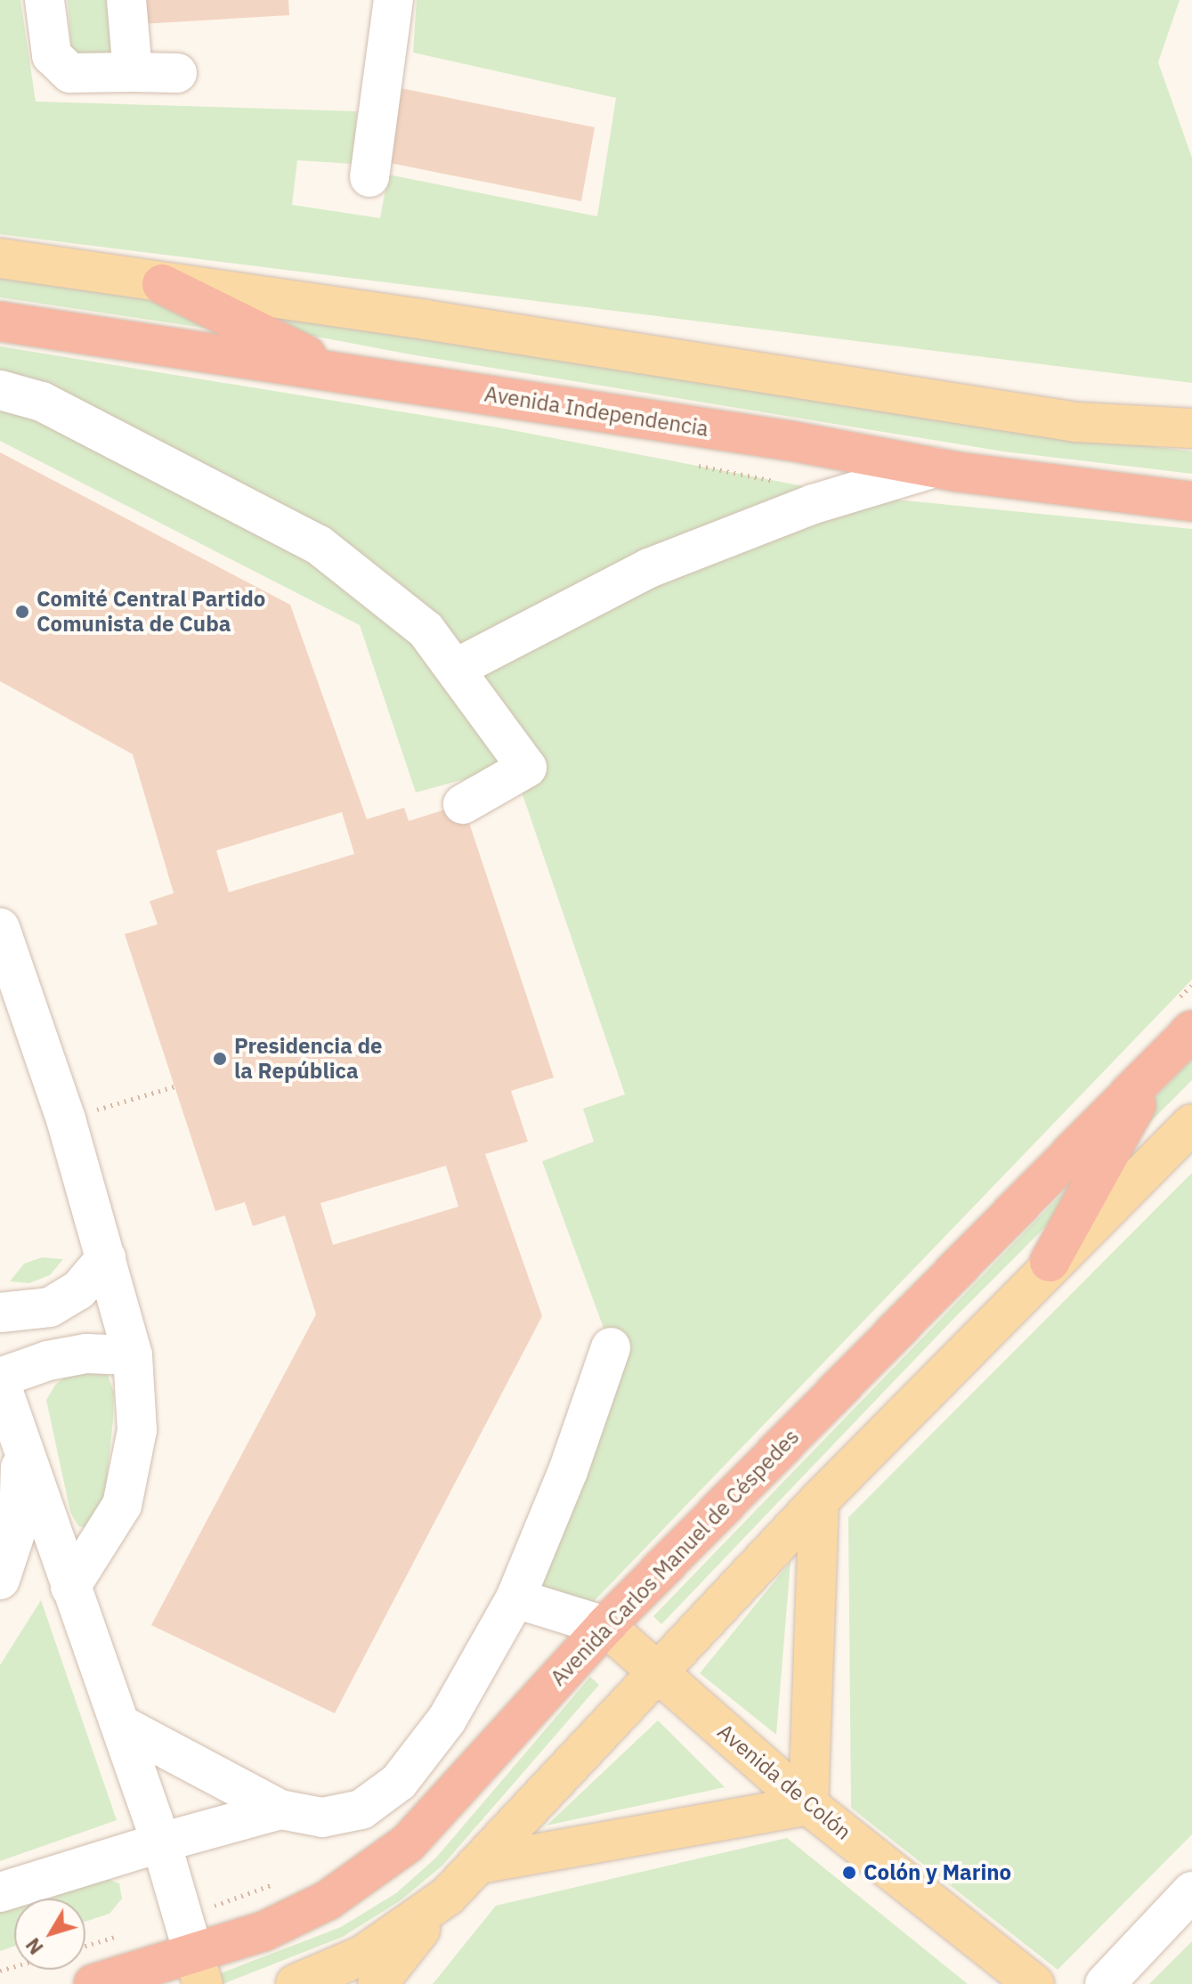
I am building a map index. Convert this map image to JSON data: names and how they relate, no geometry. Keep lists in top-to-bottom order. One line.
{"streets":{"highway":["Avenida Independencia","Avenida Carlos Manuel de Céspedes"],"main road":["Avenida de Colón"]},"crossings":[["Avenida Carlos Manuel de Céspedes","Avenida de Colón"]],"places":["Comité Central Partido Comunista de Cuba","Presidencia de la República","Colón y Marino"],"north":"bottom left"}
